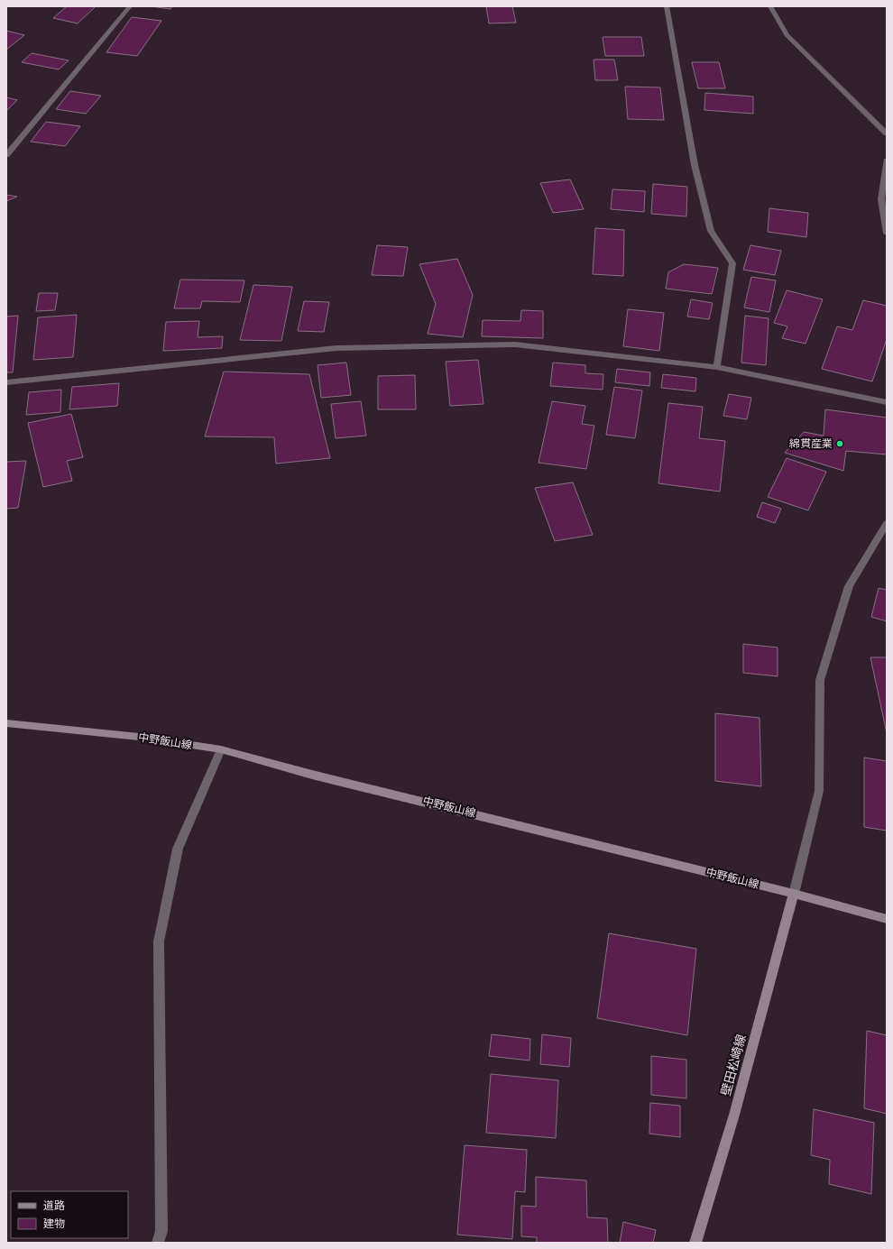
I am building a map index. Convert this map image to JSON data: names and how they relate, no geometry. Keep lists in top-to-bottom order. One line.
{"streets":{"main road":["中野飯山線","壁田松崎線"]},"crossings":[["中野飯山線","壁田松崎線"]],"places":["綿貫産業"],"legend":["道路","建物"]}
